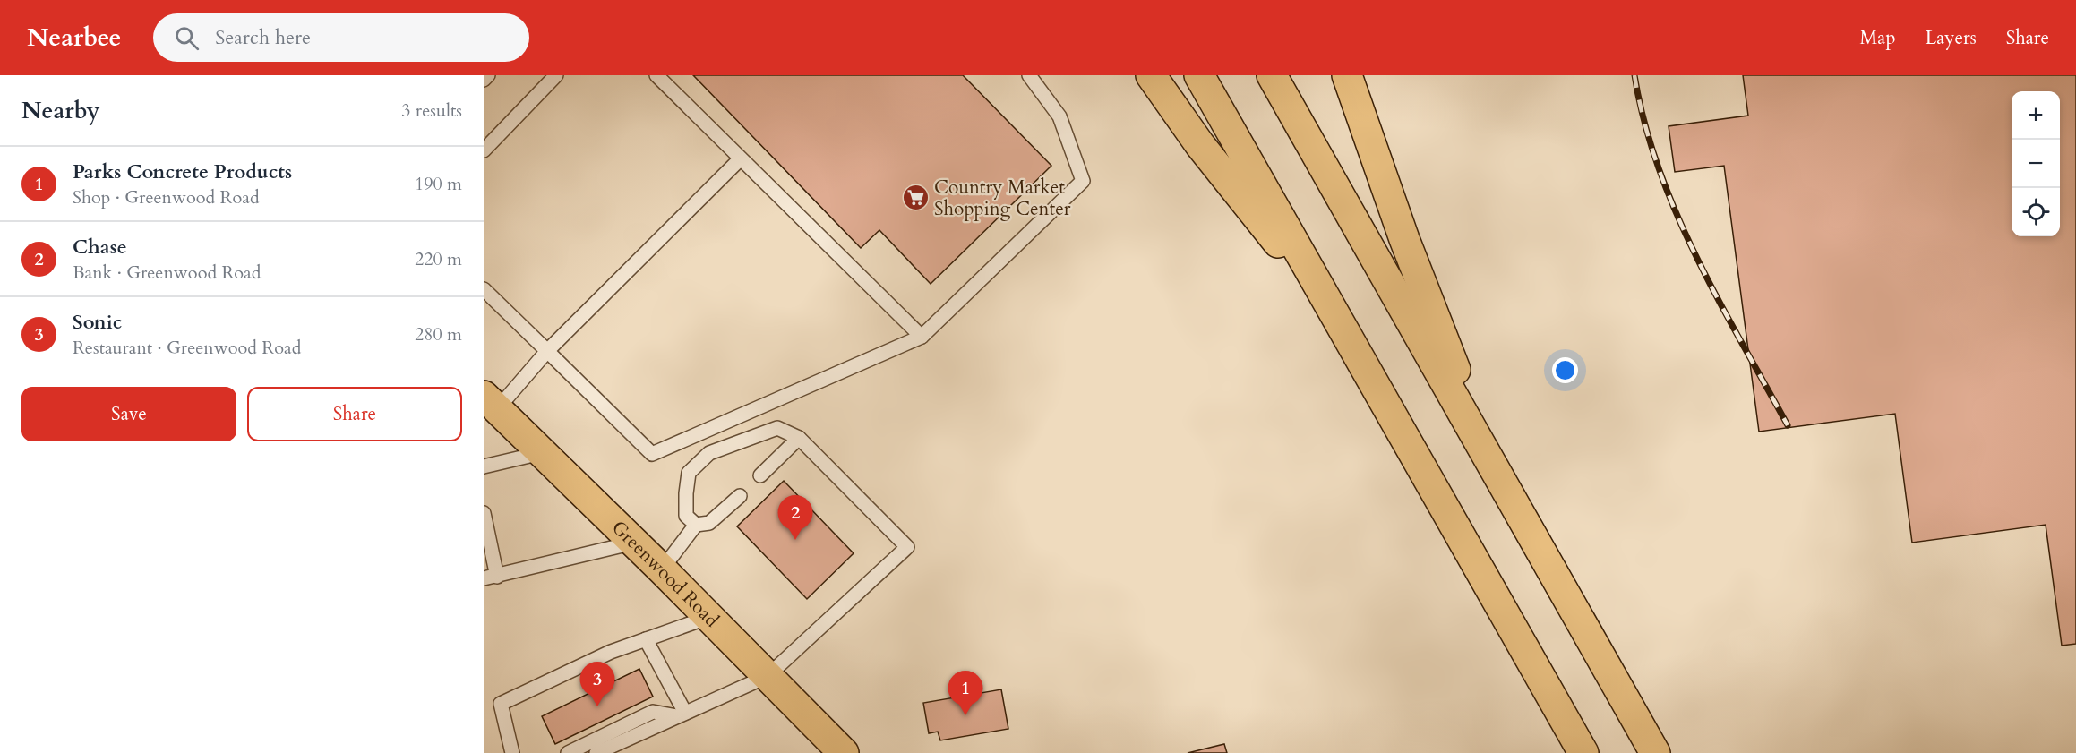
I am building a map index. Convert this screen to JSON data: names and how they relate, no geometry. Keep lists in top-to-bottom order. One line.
{"streets":{"main road":["Greenwood Road"]},"places":{"supermarket":["Country Market Shopping Center"]},"page":{"header":"Nearbee","search":"Search here","nav":["Map","Layers","Share"],"heading":["Nearby","3 results"],"map_buttons":["+","−"],"list":[{"mark":"1","name":"Parks Concrete Products","note":"Shop · Greenwood Road","value":"190 m"},{"mark":"2","name":"Chase","note":"Bank · Greenwood Road","value":"220 m"},{"mark":"3","name":"Sonic","note":"Restaurant · Greenwood Road","value":"280 m"}],"buttons":["Save","Share"],"pins":["2","3","1"]}}
